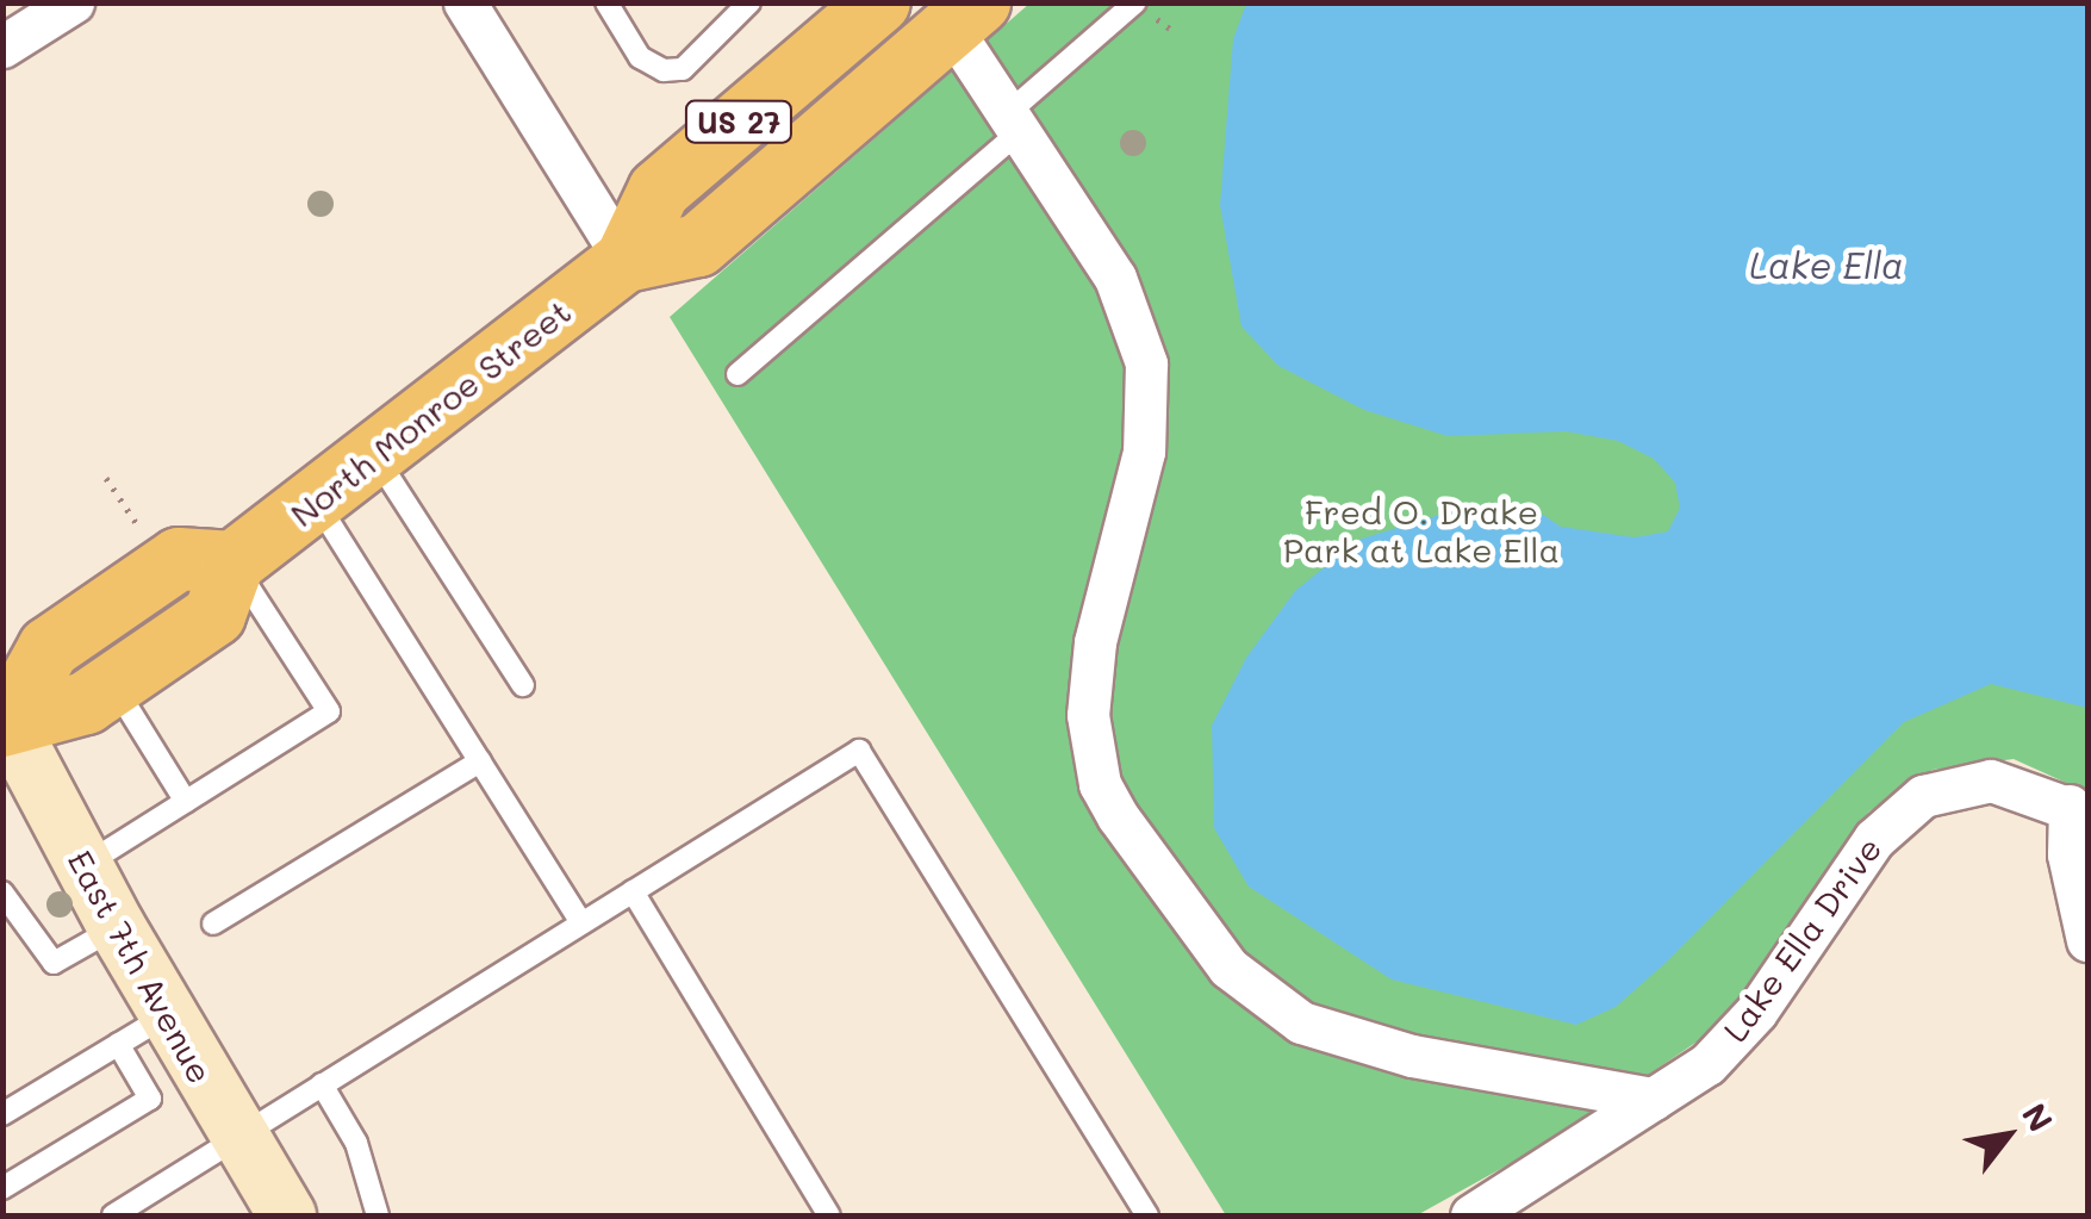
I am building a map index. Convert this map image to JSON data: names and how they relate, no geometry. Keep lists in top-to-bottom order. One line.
{"streets":{"main road":["US 27","North Monroe Street"],"street":["Lake Ella Drive","East 7th Avenue"]},"water":["Lake Ella"],"parks":["Fred O. Drake Park at Lake Ella"],"north":"top right"}
